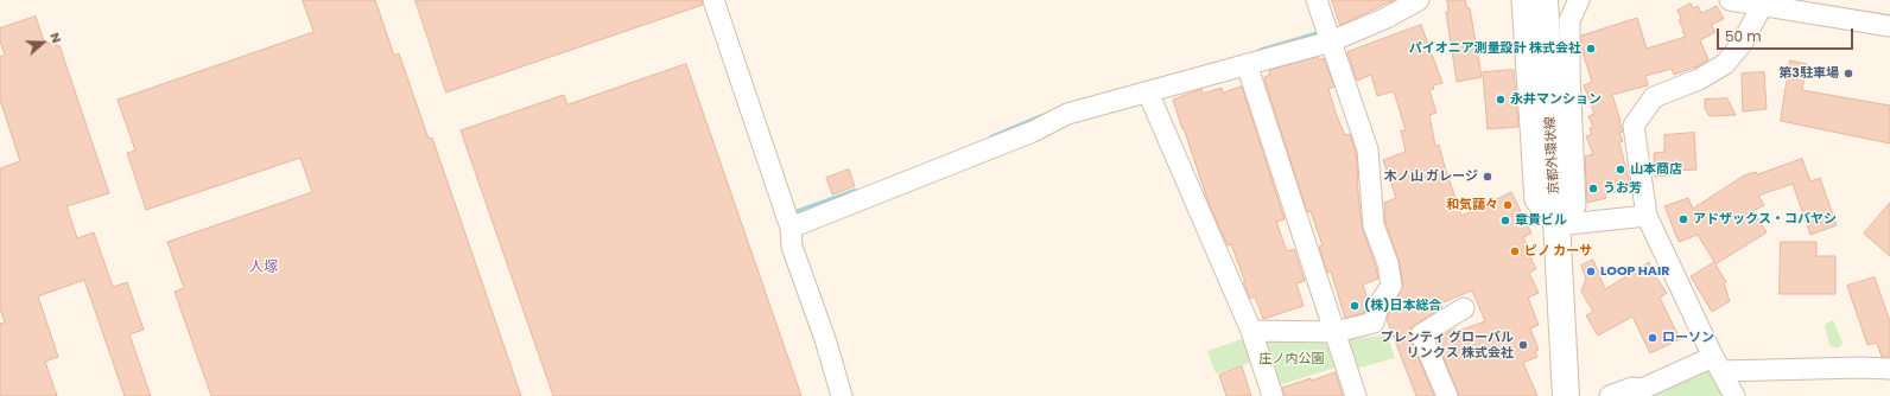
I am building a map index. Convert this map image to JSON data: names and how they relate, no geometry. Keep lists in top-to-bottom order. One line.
{"streets":{"main road":["京都外環状線"]},"districts":["人塚"],"parks":["庄ノ内公園"],"places":["パイオニア測量設計 株式会社","第3駐車場","永井マンション","山本商店","木ノ山 ガレージ","うお芳","和気藹々","アドザックス・コバヤシ","章貴ビル","ピノ カーサ","LOOP HAIR","(株)日本総合","ローソン","プレンティ グローバル リンクス 株式会社"],"scale_bar":"50 m","north":"right"}
